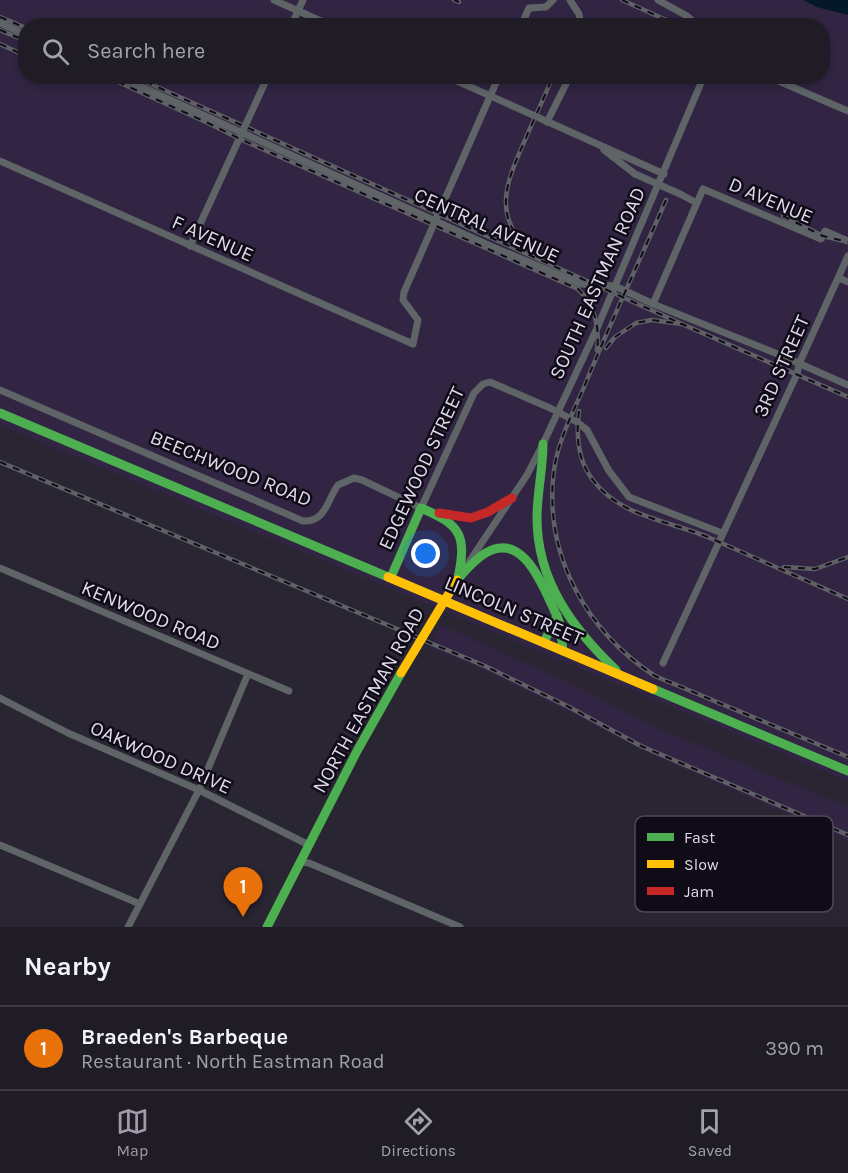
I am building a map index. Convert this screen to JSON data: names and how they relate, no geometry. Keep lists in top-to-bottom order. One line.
{"streets":{"main road":["BEECHWOOD ROAD","EDGEWOOD STREET","LINCOLN STREET","NORTH EASTMAN ROAD"],"street":["D AVENUE","CENTRAL AVENUE","F AVENUE","SOUTH EASTMAN ROAD","3RD STREET","KENWOOD ROAD","OAKWOOD DRIVE"]},"crossings":[["CENTRAL AVENUE","F AVENUE"],["CENTRAL AVENUE","SOUTH EASTMAN ROAD"],["CENTRAL AVENUE","3RD STREET"],["SOUTH EASTMAN ROAD","EDGEWOOD STREET"],["SOUTH EASTMAN ROAD","NORTH EASTMAN ROAD"],["BEECHWOOD ROAD","EDGEWOOD STREET"],["EDGEWOOD STREET","LINCOLN STREET"],["NORTH EASTMAN ROAD","OAKWOOD DRIVE"]],"legend":["Fast","Slow","Jam"],"page":{"search":"Search here","pins":"1","heading":"Nearby","list":[{"mark":"1","name":"Braeden's Barbeque","note":"Restaurant · North Eastman Road","value":"390 m"}],"nav":["Map","Directions","Saved"]}}
